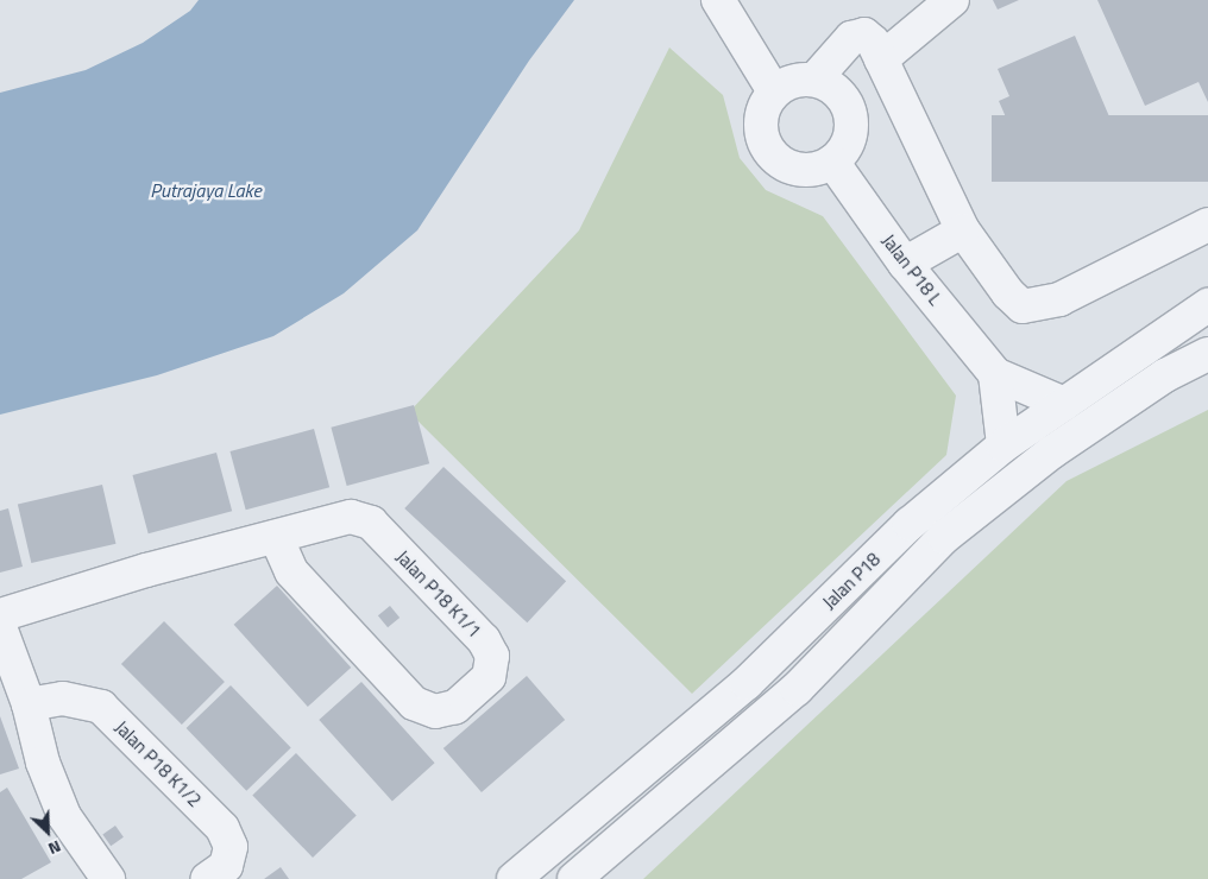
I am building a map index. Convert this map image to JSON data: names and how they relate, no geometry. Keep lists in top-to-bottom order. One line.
{"streets":{"street":["Jalan P18 L","Jalan P18","Jalan P18 K1/1","Jalan P18 K1/2"]},"crossings":[["Jalan P18 L","Jalan P18"]],"water":["Putrajaya Lake"],"north":"bottom right"}
